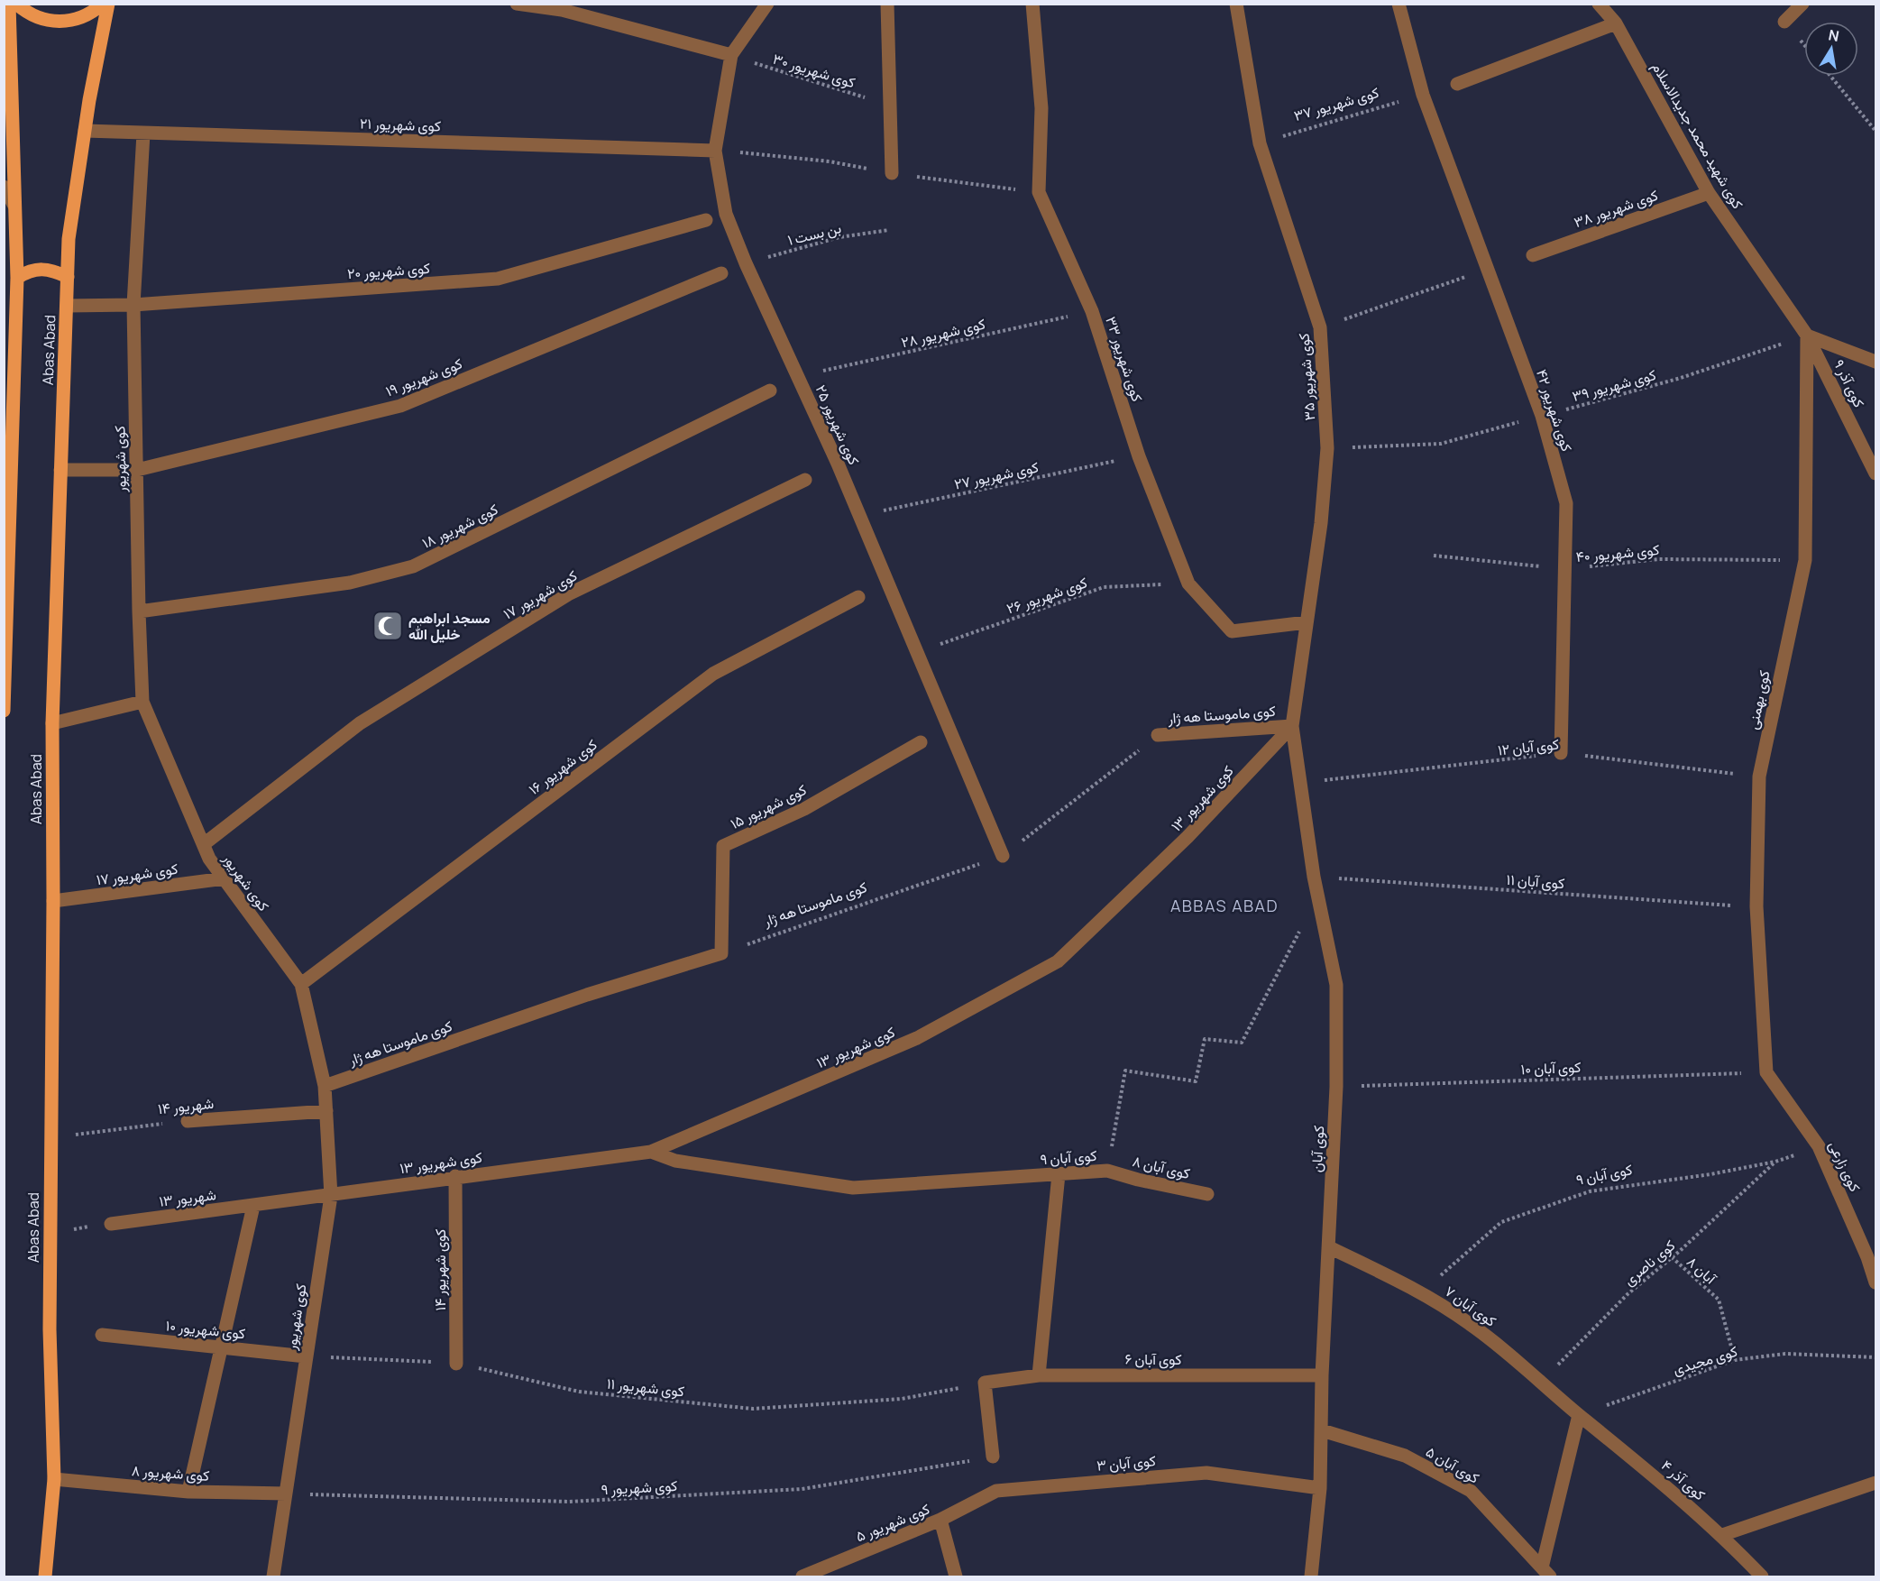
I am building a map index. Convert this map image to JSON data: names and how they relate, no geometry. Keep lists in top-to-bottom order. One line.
{"streets":{"main road":["Abas Abad"],"street":["کوی شهریور ۲۱","کوی شهید محمد جدیدالاسلام","کوی شهریور ۳۸","کوی شهریور ۲۰","کوی شهریور ۳۳","کوی شهریور ۱۹","کوی شهریور ۳۵","کوی آذر ۹","کوی شهریور ۴۲","کوی شهریور ۲۵","کوی شهریور","کوی شهریور ۱۸","کوی شهریور ۱۷","کوی بهمنی","کوی ماموستا هه ژار","کوی شهریور ۱۶","کوی شهریور ۱۳","کوی شهریور ۱۵","شهریور ۱۴","کوی آبان","کوی آبان ۹","کوی زارعی","کوی آبان ۸","شهریور ۱۳","کوی شهریور ۱۴","کوی آبان ۷","کوی شهریور ۱۰","کوی آبان ۶","کوی آبان ۳","کوی آبان ۵","کوی شهریور ۸","کوی آذر ۴","کوی شهریور ۵"],"path":["کوی شهریور ۳۰","کوی شهریور ۳۷","بن بست ۱","کوی شهریور ۲۸","کوی شهریور ۳۹","کوی شهریور ۲۷","کوی شهریور ۴۰","کوی شهریور ۲۶","کوی آبان ۱۲","کوی آبان ۱۱","کوی آبان ۱۰","کوی ناصری","آبان ۸","کوی مجیدی","کوی شهریور ۱۱","کوی شهریور ۹"]},"crossings":[["کوی شهریور ۳۰","کوی شهریور ۲۵"],["کوی شهریور ۳۷","کوی شهریور ۳۵"],["کوی شهریور ۳۷","کوی شهریور ۴۲"],["کوی شهریور ۲۱","Abas Abad"],["کوی شهریور ۲۱","کوی شهریور ۲۵"],["کوی شهریور ۲۱","کوی شهریور"],["کوی شهید محمد جدیدالاسلام","کوی شهریور ۳۸"],["کوی شهید محمد جدیدالاسلام","کوی آذر ۹"],["کوی شهید محمد جدیدالاسلام","کوی شهریور ۳۹"],["کوی شهید محمد جدیدالاسلام","کوی بهمنی"],["بن بست ۱","کوی شهریور ۲۵"],["کوی شهریور ۲۰","Abas Abad"],["کوی شهریور ۲۰","کوی شهریور"],["کوی شهریور ۲۸","کوی شهریور ۳۳"],["کوی شهریور ۲۸","کوی شهریور ۲۵"],["Abas Abad","کوی شهریور ۱۹"],["Abas Abad","کوی شهریور ۱۷"],["Abas Abad","شهریور ۱۴"],["Abas Abad","کوی شهریور ۸"],["کوی شهریور ۳۳","کوی شهریور ۳۵"],["کوی شهریور ۳۳","کوی شهریور ۲۷"],["کوی شهریور ۳۳","کوی شهریور ۲۶"],["کوی شهریور ۱۹","کوی شهریور"],["کوی شهریور ۳۵","کوی شهریور ۳۹"],["کوی شهریور ۳۵","کوی ماموستا هه ژار"],["کوی شهریور ۳۵","کوی شهریور ۱۳"],["کوی شهریور ۳۵","کوی آبان"],["کوی آذر ۹","کوی شهریور ۳۹"],["کوی آذر ۹","کوی بهمنی"],["کوی شهریور ۳۹","کوی شهریور ۴۲"],["کوی شهریور ۳۹","کوی بهمنی"],["کوی شهریور ۴۲","کوی شهریور ۴۰"],["کوی شهریور ۴۲","کوی آبان ۱۲"],["کوی شهریور ۲۵","کوی شهریور ۲۷"],["کوی شهریور ۲۵","کوی شهریور ۲۶"],["کوی شهریور ۲۵","کوی ماموستا هه ژار"],["کوی شهریور","کوی شهریور ۱۸"],["کوی شهریور","کوی شهریور ۱۷"],["کوی شهریور","کوی ماموستا هه ژار"],["کوی شهریور","کوی شهریور ۱۶"],["کوی شهریور","کوی شهریور ۱۳"],["کوی شهریور","شهریور ۱۴"],["کوی شهریور","شهریور ۱۳"],["کوی شهریور","کوی شهریور ۱۰"],["کوی شهریور","کوی شهریور ۱۱"],["کوی شهریور","کوی شهریور ۸"],["کوی شهریور","کوی شهریور ۹"],["کوی شهریور ۴۰","کوی بهمنی"],["کوی بهمنی","کوی آبان ۱۲"],["کوی بهمنی","کوی آبان ۱۱"],["کوی بهمنی","کوی آبان ۱۰"],["کوی بهمنی","کوی زارعی"],["کوی ماموستا هه ژار","کوی شهریور ۱۳"],["کوی ماموستا هه ژار","کوی شهریور ۱۵"],["کوی ماموستا هه ژار","کوی آبان"],["کوی آبان ۱۲","کوی آبان"],["کوی شهریور ۱۳","کوی آبان"],["کوی شهریور ۱۳","کوی آبان ۹"],["کوی شهریور ۱۳","شهریور ۱۳"],["کوی شهریور ۱۳","کوی شهریور ۱۴"],["کوی آبان ۱۱","کوی آبان"],["کوی آبان ۱۰","کوی آبان"],["کوی آبان ۱۰","کوی زارعی"],["کوی آبان","کوی آبان ۹"],["کوی آبان","کوی آبان ۷"],["کوی آبان","کوی آبان ۶"],["کوی آبان","کوی آبان ۳"],["کوی آبان","کوی آبان ۵"],["کوی آبان ۹","کوی زارعی"],["کوی آبان ۹","کوی آبان ۸"],["کوی آبان ۹","کوی ناصری"],["کوی آبان ۹","کوی آبان ۷"],["کوی ناصری","آبان ۸"],["کوی ناصری","کوی آبان ۷"],["کوی شهریور ۱۴","کوی شهریور ۱۱"],["آبان ۸","کوی مجیدی"],["کوی آبان ۷","کوی مجیدی"],["کوی آبان ۷","کوی آذر ۴"],["کوی شهریور ۱۰","کوی شهریور ۱۱"],["کوی آبان ۶","کوی شهریور ۱۱"],["کوی مجیدی","کوی آذر ۴"],["کوی آبان ۳","کوی شهریور ۵"],["کوی شهریور ۸","کوی شهریور ۹"]],"districts":["ABBAS ABAD"],"places":{"mosque":["مسجد ابراهیم خلیل الله"]},"north":"top"}
